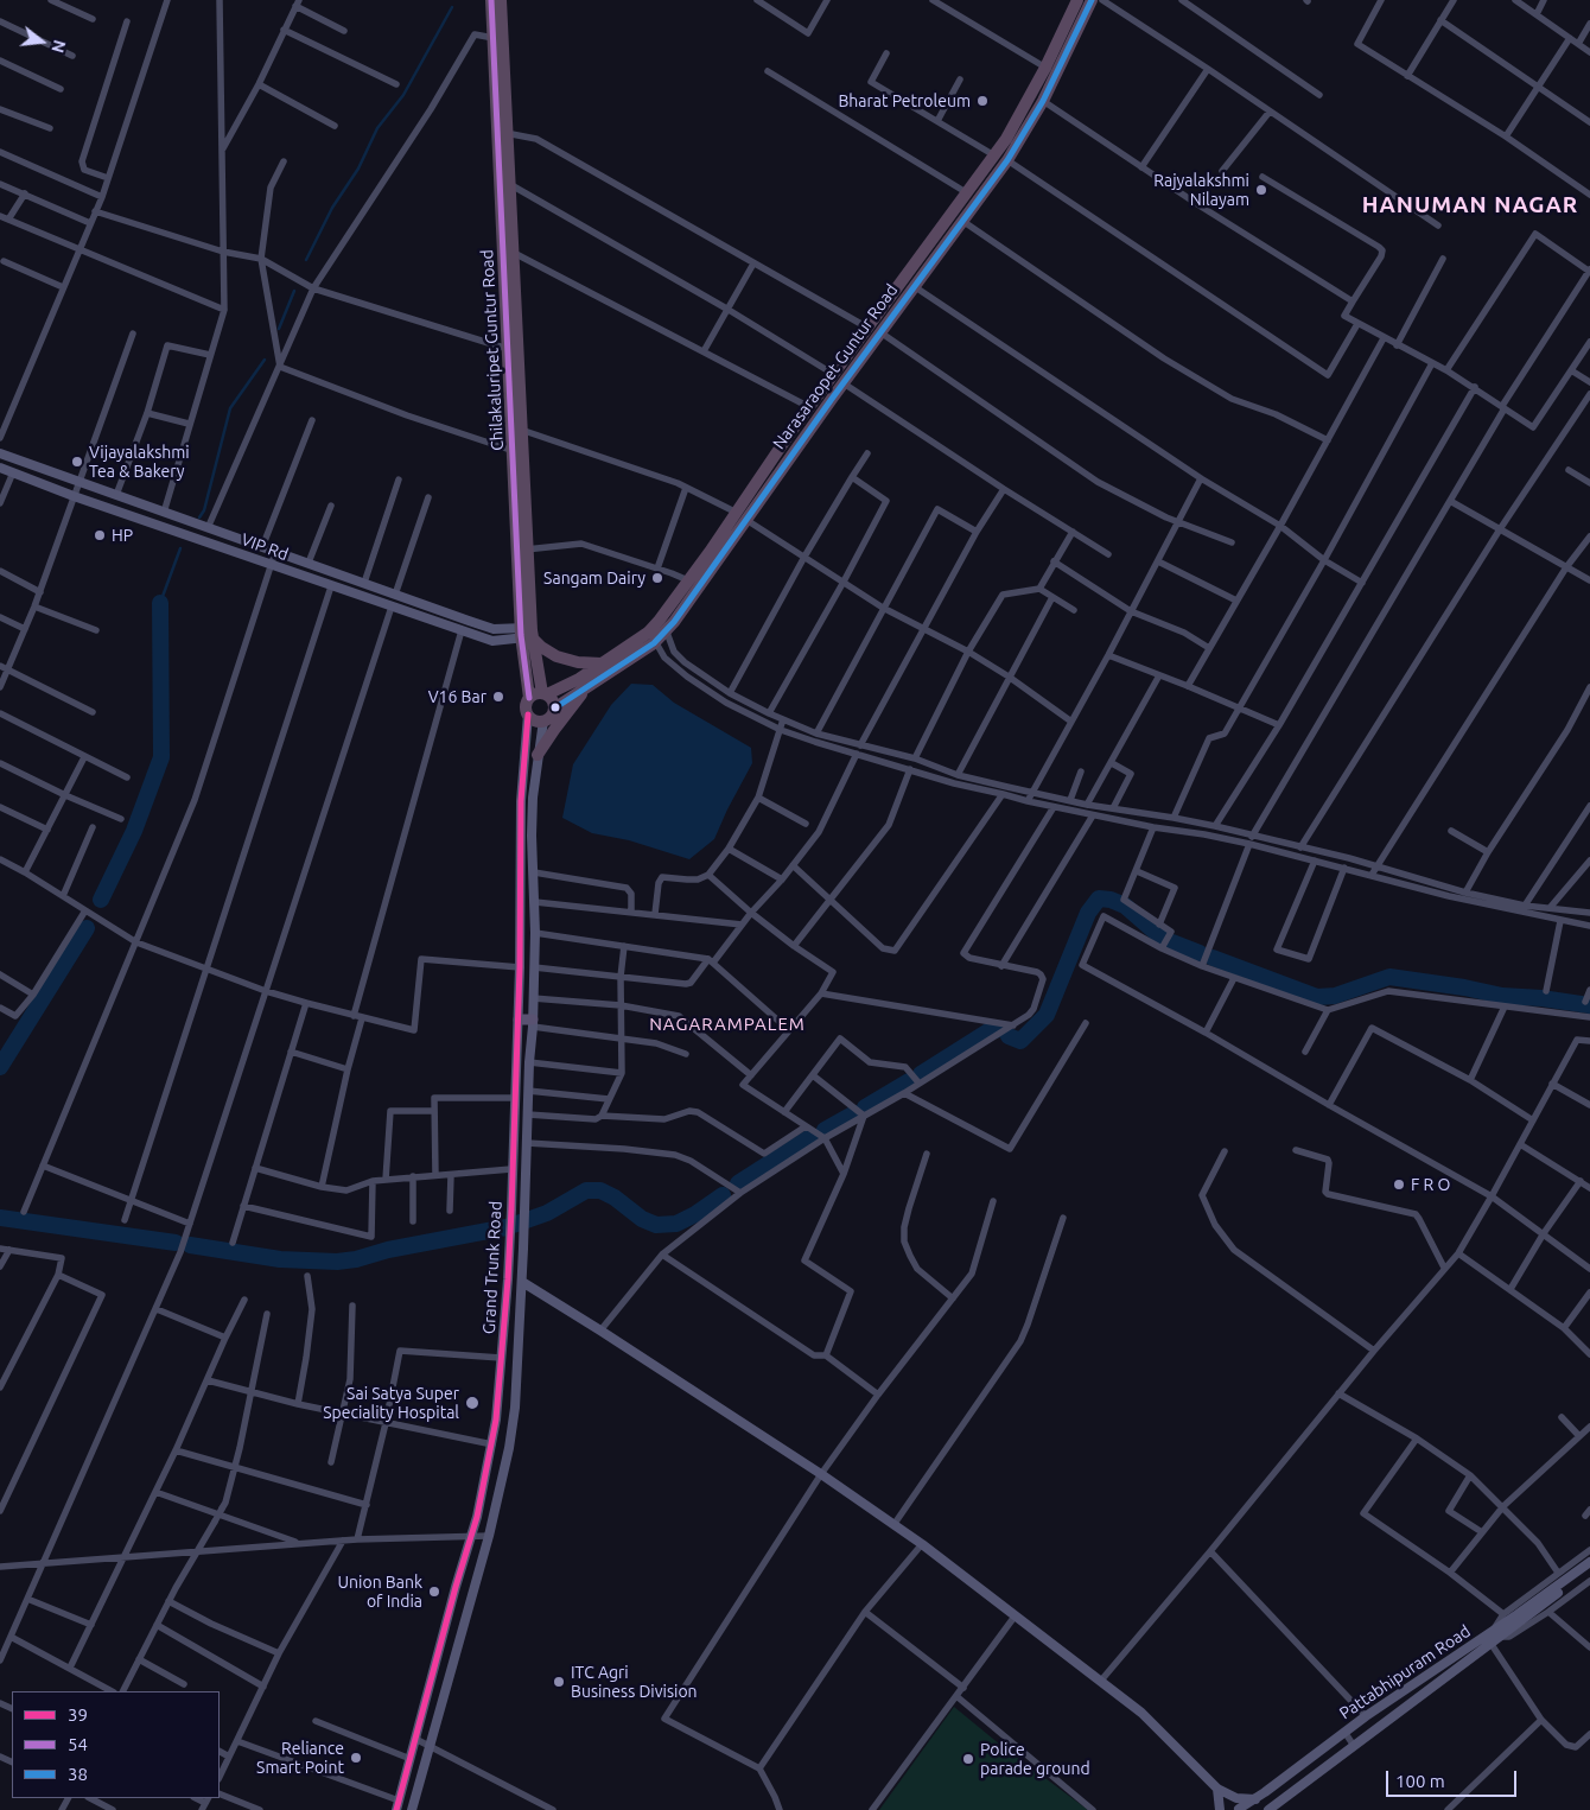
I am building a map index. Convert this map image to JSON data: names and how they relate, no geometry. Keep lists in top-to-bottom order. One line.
{"streets":{"highway":["Chilakaluripet Guntur Road","Narasaraopet Guntur Road"],"street":["VIP Rd","Grand Trunk Road","Pattabhipuram Road"]},"crossings":[["Chilakaluripet Guntur Road","Narasaraopet Guntur Road"],["Chilakaluripet Guntur Road","VIP Rd"],["Chilakaluripet Guntur Road","Grand Trunk Road"],["Narasaraopet Guntur Road","Grand Trunk Road"]],"districts":["HANUMAN NAGAR","NAGARAMPALEM"],"places":["Bharat Petroleum","Rajyalakshmi Nilayam","Vijayalakshmi Tea & Bakery","HP","Sangam Dairy","V16 Bar","F R O","Sai Satya Super Speciality Hospital","Union Bank of India","ITC Agri Business Division","Reliance Smart Point","Police parade ground"],"lines":["transit line 54","transit line 38","transit line 39"],"legend":["39","54","38"],"scale_bar":"100 m","north":"right"}
